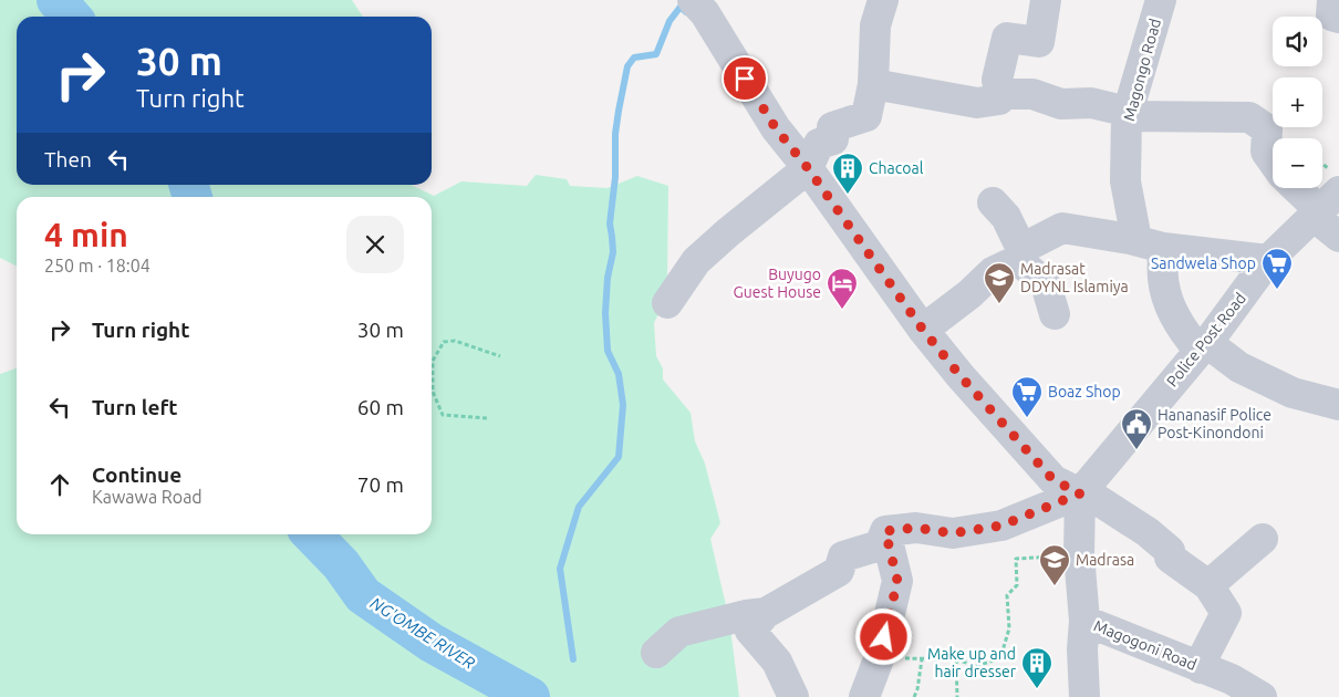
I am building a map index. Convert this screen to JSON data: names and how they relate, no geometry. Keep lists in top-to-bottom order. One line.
{"streets":{"street":["Magongo Road","Police Post Road","Magogoni Road"]},"crossings":[["Police Post Road","Magogoni Road"]],"water":["NG'OMBE RIVER"],"places":{"building":["Chacoal","Make up and hair dresser"],"supermarket":["Sandwela Shop","Boaz Shop"],"school or university":["Madrasat DDYNL Islamiya","Madrasa"],"hotel":["Buyugo Guest House"],"public building":["Hananasif Police Post-Kinondoni"]},"page":{"map_buttons":["+","−"],"turn":["30 m","Turn right"],"then":"Then","heading":["4 min","250 m · 18:04"],"list":[{"name":"Turn right","value":"30 m"},{"name":"Turn left","value":"60 m"},{"name":"Continue","note":"Kawawa Road","value":"70 m"}]}}
